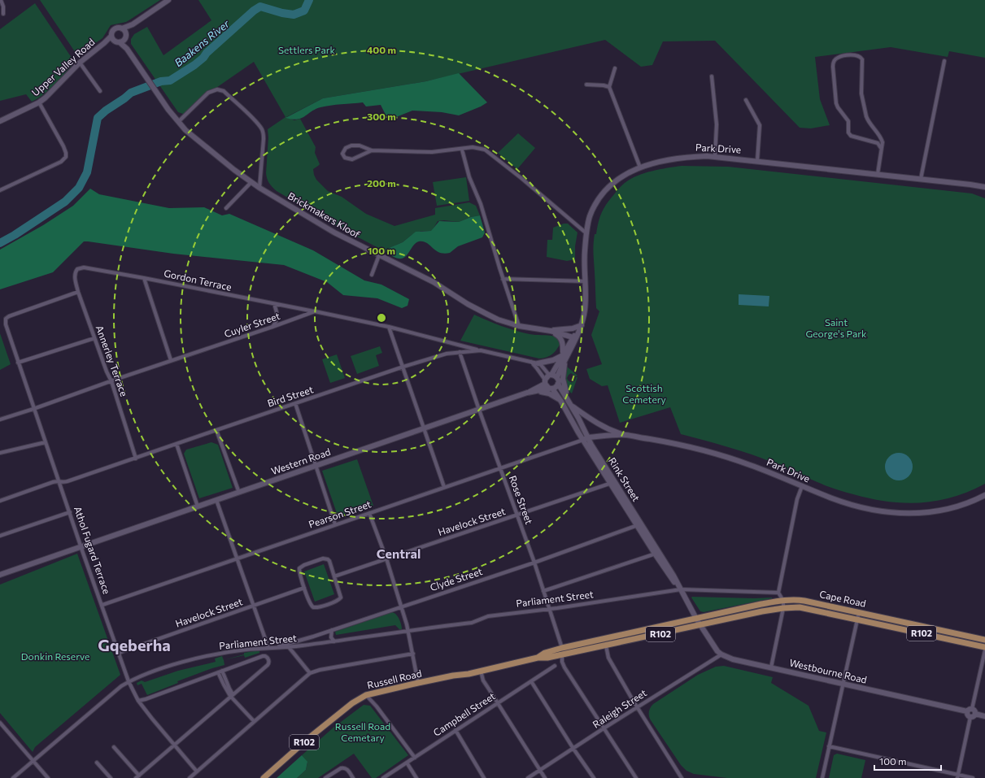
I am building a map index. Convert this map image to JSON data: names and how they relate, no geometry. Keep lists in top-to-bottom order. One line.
{"streets":{"main road":["Cape Road","R102","Russell Road"],"street":["Upper Valley Road","Park Drive","Brickmakers Kloof","Gordon Terrace","Cuyler Street","Annerley Terrace","Bird Street","Western Road","Rink Street","Rose Street","Pearson Street","Havelock Street","Athol Fugard Terrace","Clyde Street","Parliament Street","Westbourne Road","Raleigh Street","Campbell Street"]},"crossings":[["Upper Valley Road","Brickmakers Kloof"],["Park Drive","Brickmakers Kloof"],["Park Drive","Bird Street"],["Park Drive","Western Road"],["Park Drive","Rink Street"],["Park Drive","Pearson Street"],["Gordon Terrace","Cuyler Street"],["Gordon Terrace","Annerley Terrace"],["Cuyler Street","Annerley Terrace"],["Cuyler Street","Athol Fugard Terrace"],["Annerley Terrace","Bird Street"],["Annerley Terrace","Athol Fugard Terrace"],["Bird Street","Western Road"],["Bird Street","Rink Street"],["Bird Street","Rose Street"],["Bird Street","Athol Fugard Terrace"],["Western Road","Rink Street"],["Western Road","Rose Street"],["Western Road","Athol Fugard Terrace"],["Rink Street","Pearson Street"],["Rink Street","Havelock Street"],["Rink Street","Clyde Street"],["Rink Street","Parliament Street"],["Rink Street","Cape Road"],["Rink Street","Russell Road"],["Rose Street","Pearson Street"],["Rose Street","Havelock Street"],["Rose Street","Clyde Street"],["Rose Street","Parliament Street"],["Rose Street","Russell Road"],["Rose Street","Raleigh Street"],["Pearson Street","Athol Fugard Terrace"],["Havelock Street","Athol Fugard Terrace"],["Athol Fugard Terrace","Parliament Street"],["Clyde Street","Parliament Street"],["Cape Road","Russell Road"],["Westbourne Road","Raleigh Street"]],"districts":["Central","Gqeberha"],"water":["Baakens River"],"parks":["Settlers Park","Saint George's Park","Scottish Cemetery","Donkin Reserve","Russell Road Cemetary"],"scale_bar":"100 m","rings":["400 m","300 m","200 m","100 m"]}
